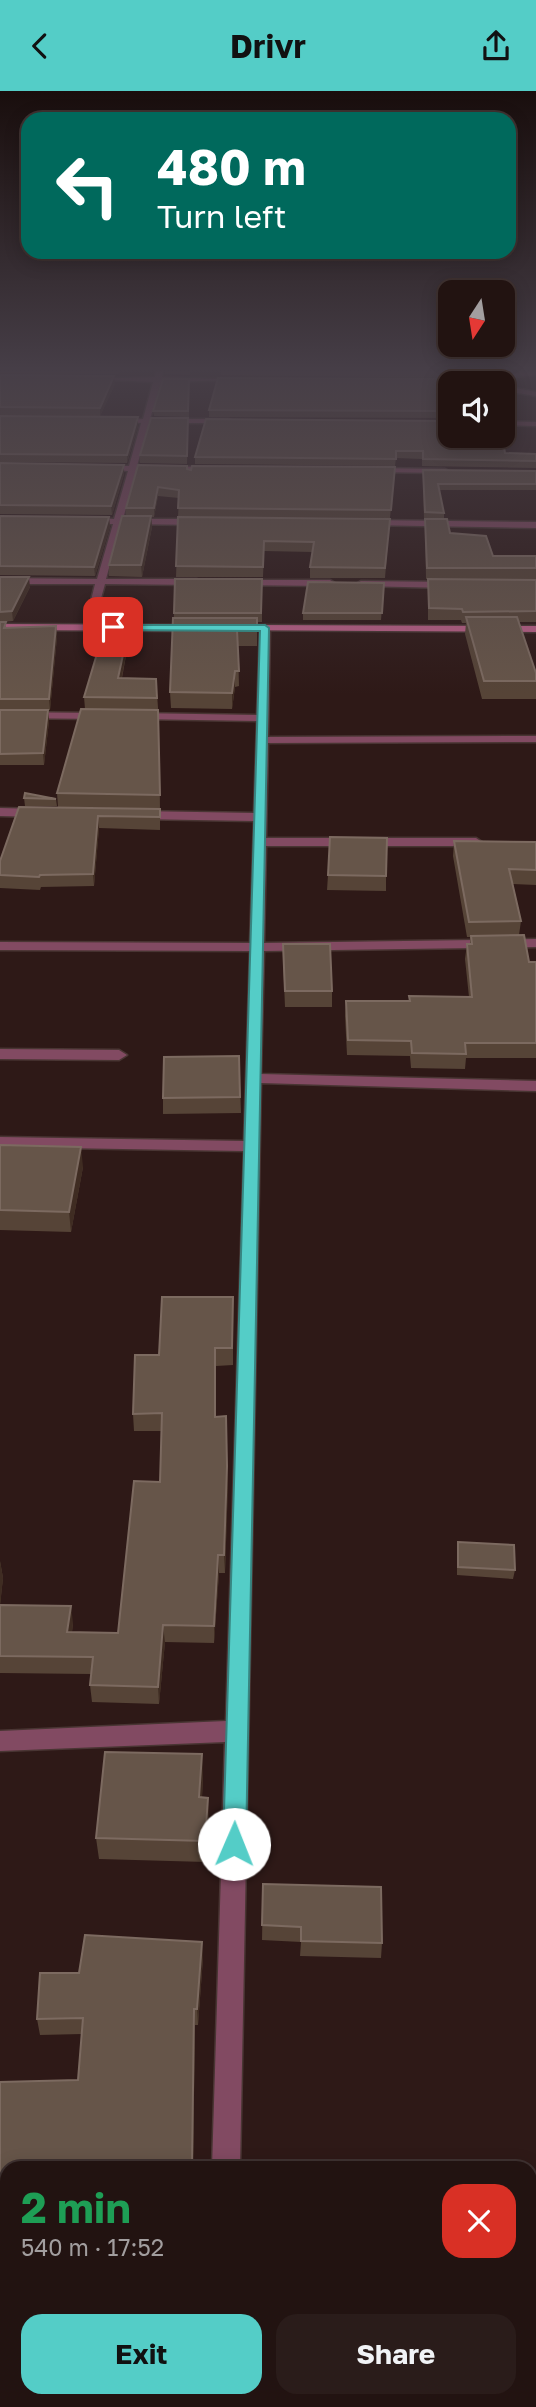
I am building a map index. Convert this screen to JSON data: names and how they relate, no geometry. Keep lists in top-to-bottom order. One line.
{"north":"bottom","page":{"header":"Drivr","turn":["480 m","Turn left"],"heading":["2 min","540 m · 17:52"],"buttons":["Exit","Share"]}}
